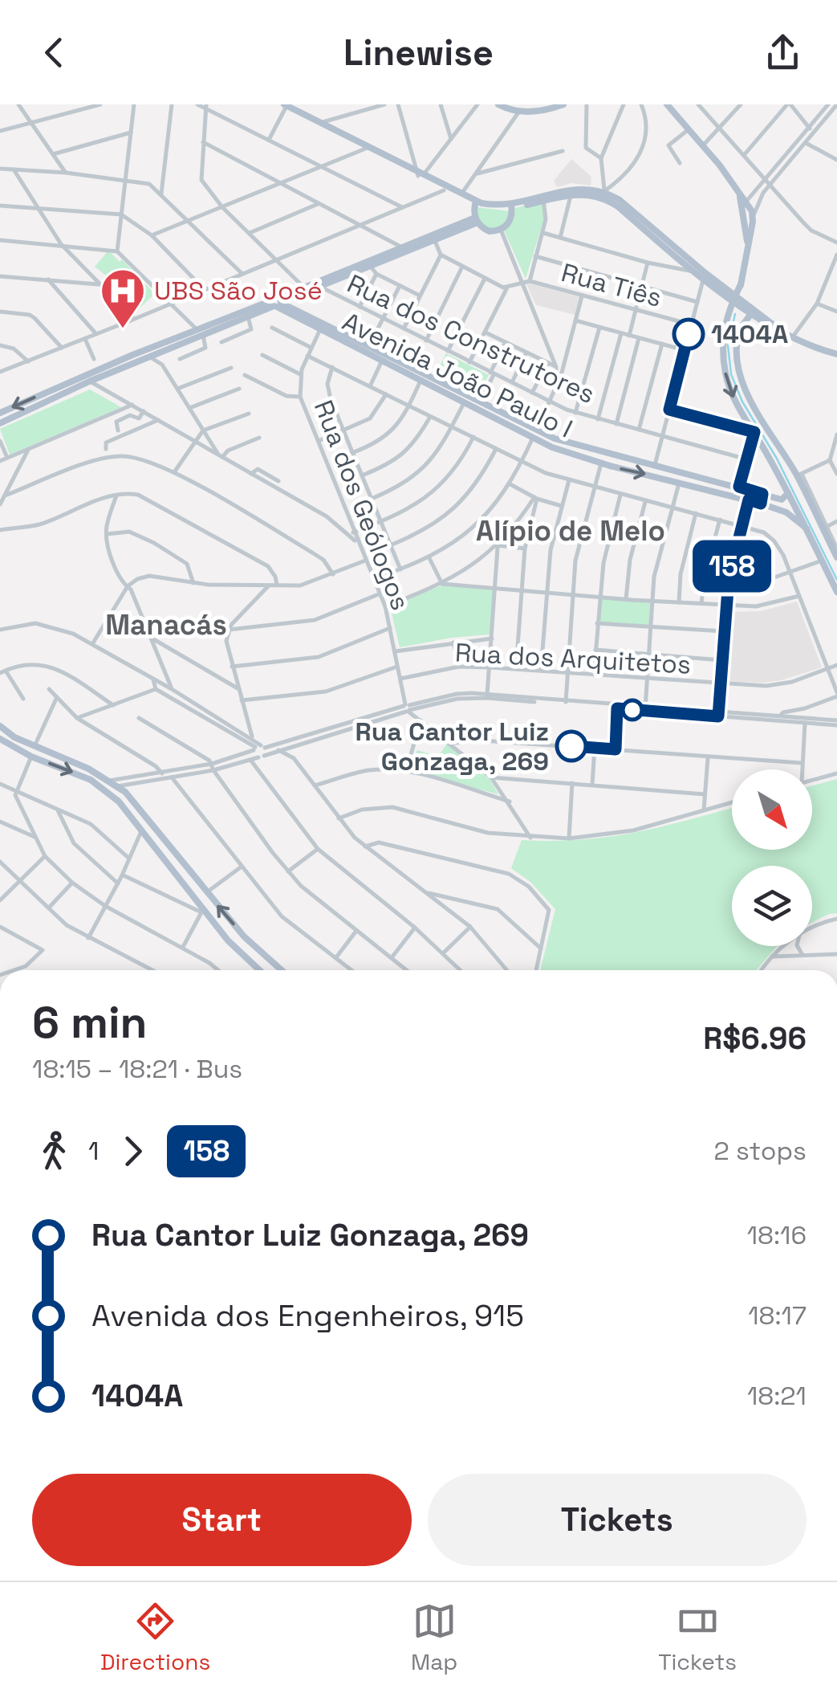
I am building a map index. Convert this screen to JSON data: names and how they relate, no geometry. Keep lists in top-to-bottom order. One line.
{"streets":{"main road":["Avenida João Paulo I"],"street":["Rua Tiês","Rua dos Construtores","Rua dos Geólogos","Rua dos Arquitetos"]},"crossings":[["Avenida João Paulo I","Rua dos Geólogos"],["Rua dos Geólogos","Rua dos Arquitetos"]],"districts":["Alípio de Melo","Manacás"],"places":{"hospital":["UBS São José"],"other":["1404A","Rua Cantor Luiz Gonzaga, 269"]},"lines":["bus line 158"],"north":"bottom right","page":{"header":"Linewise","on_map":"158","heading":["6 min","18:15 – 18:21 · Bus","R$6.96"],"legs":["1","158","2 stops"],"list":[{"name":"Rua Cantor Luiz Gonzaga, 269","value":"18:16"},{"name":"Avenida dos Engenheiros, 915","value":"18:17"},{"name":"1404A","value":"18:21"}],"buttons":["Start","Tickets"],"tabs":["Directions","Map","Tickets"]}}
